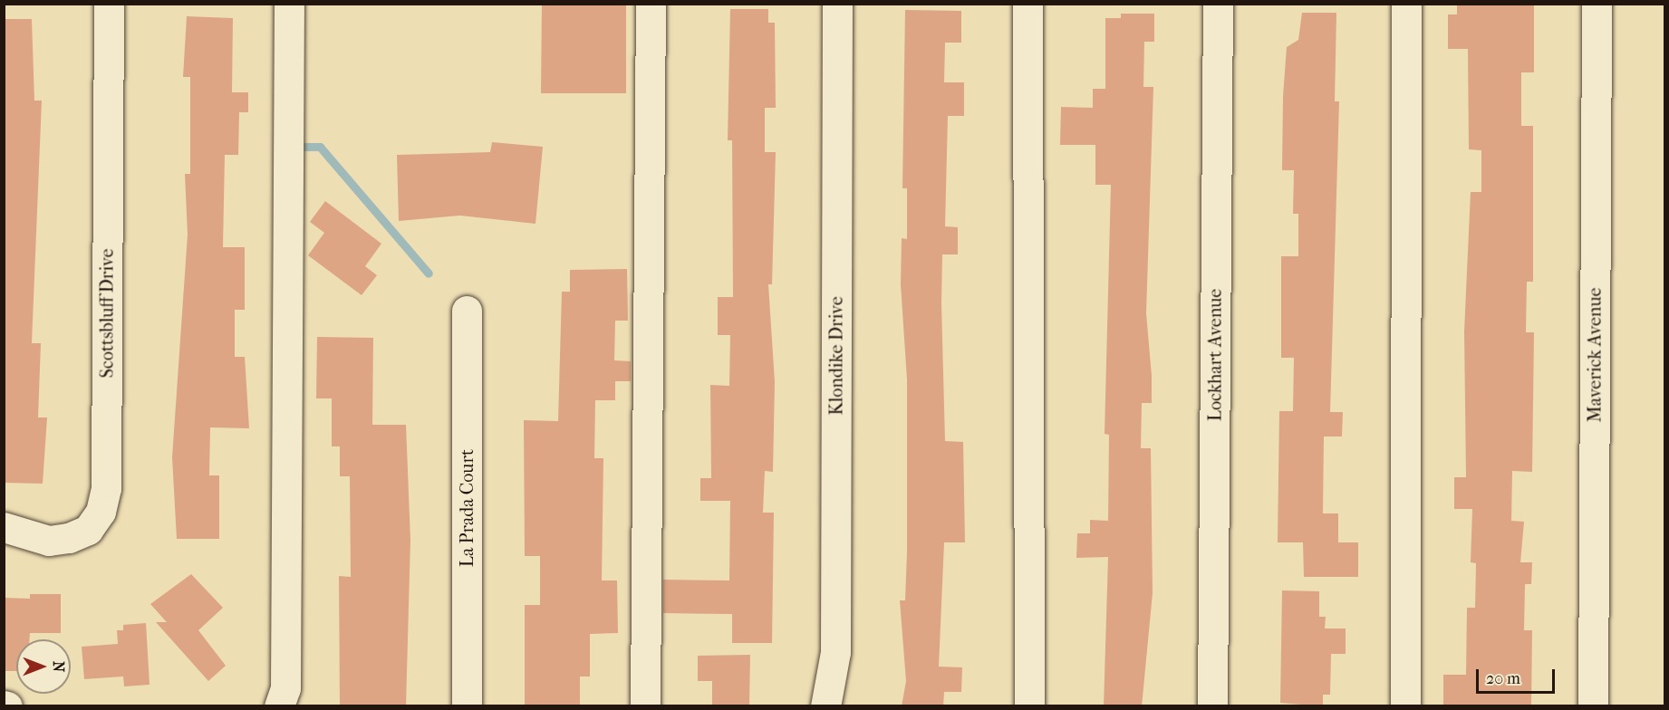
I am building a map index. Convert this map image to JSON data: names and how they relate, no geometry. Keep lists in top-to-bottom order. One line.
{"streets":{"street":["Scottsbluff Drive","Lockhart Avenue","Maverick Avenue","Klondike Drive","La Prada Court"]},"scale_bar":"20 m","north":"right"}
